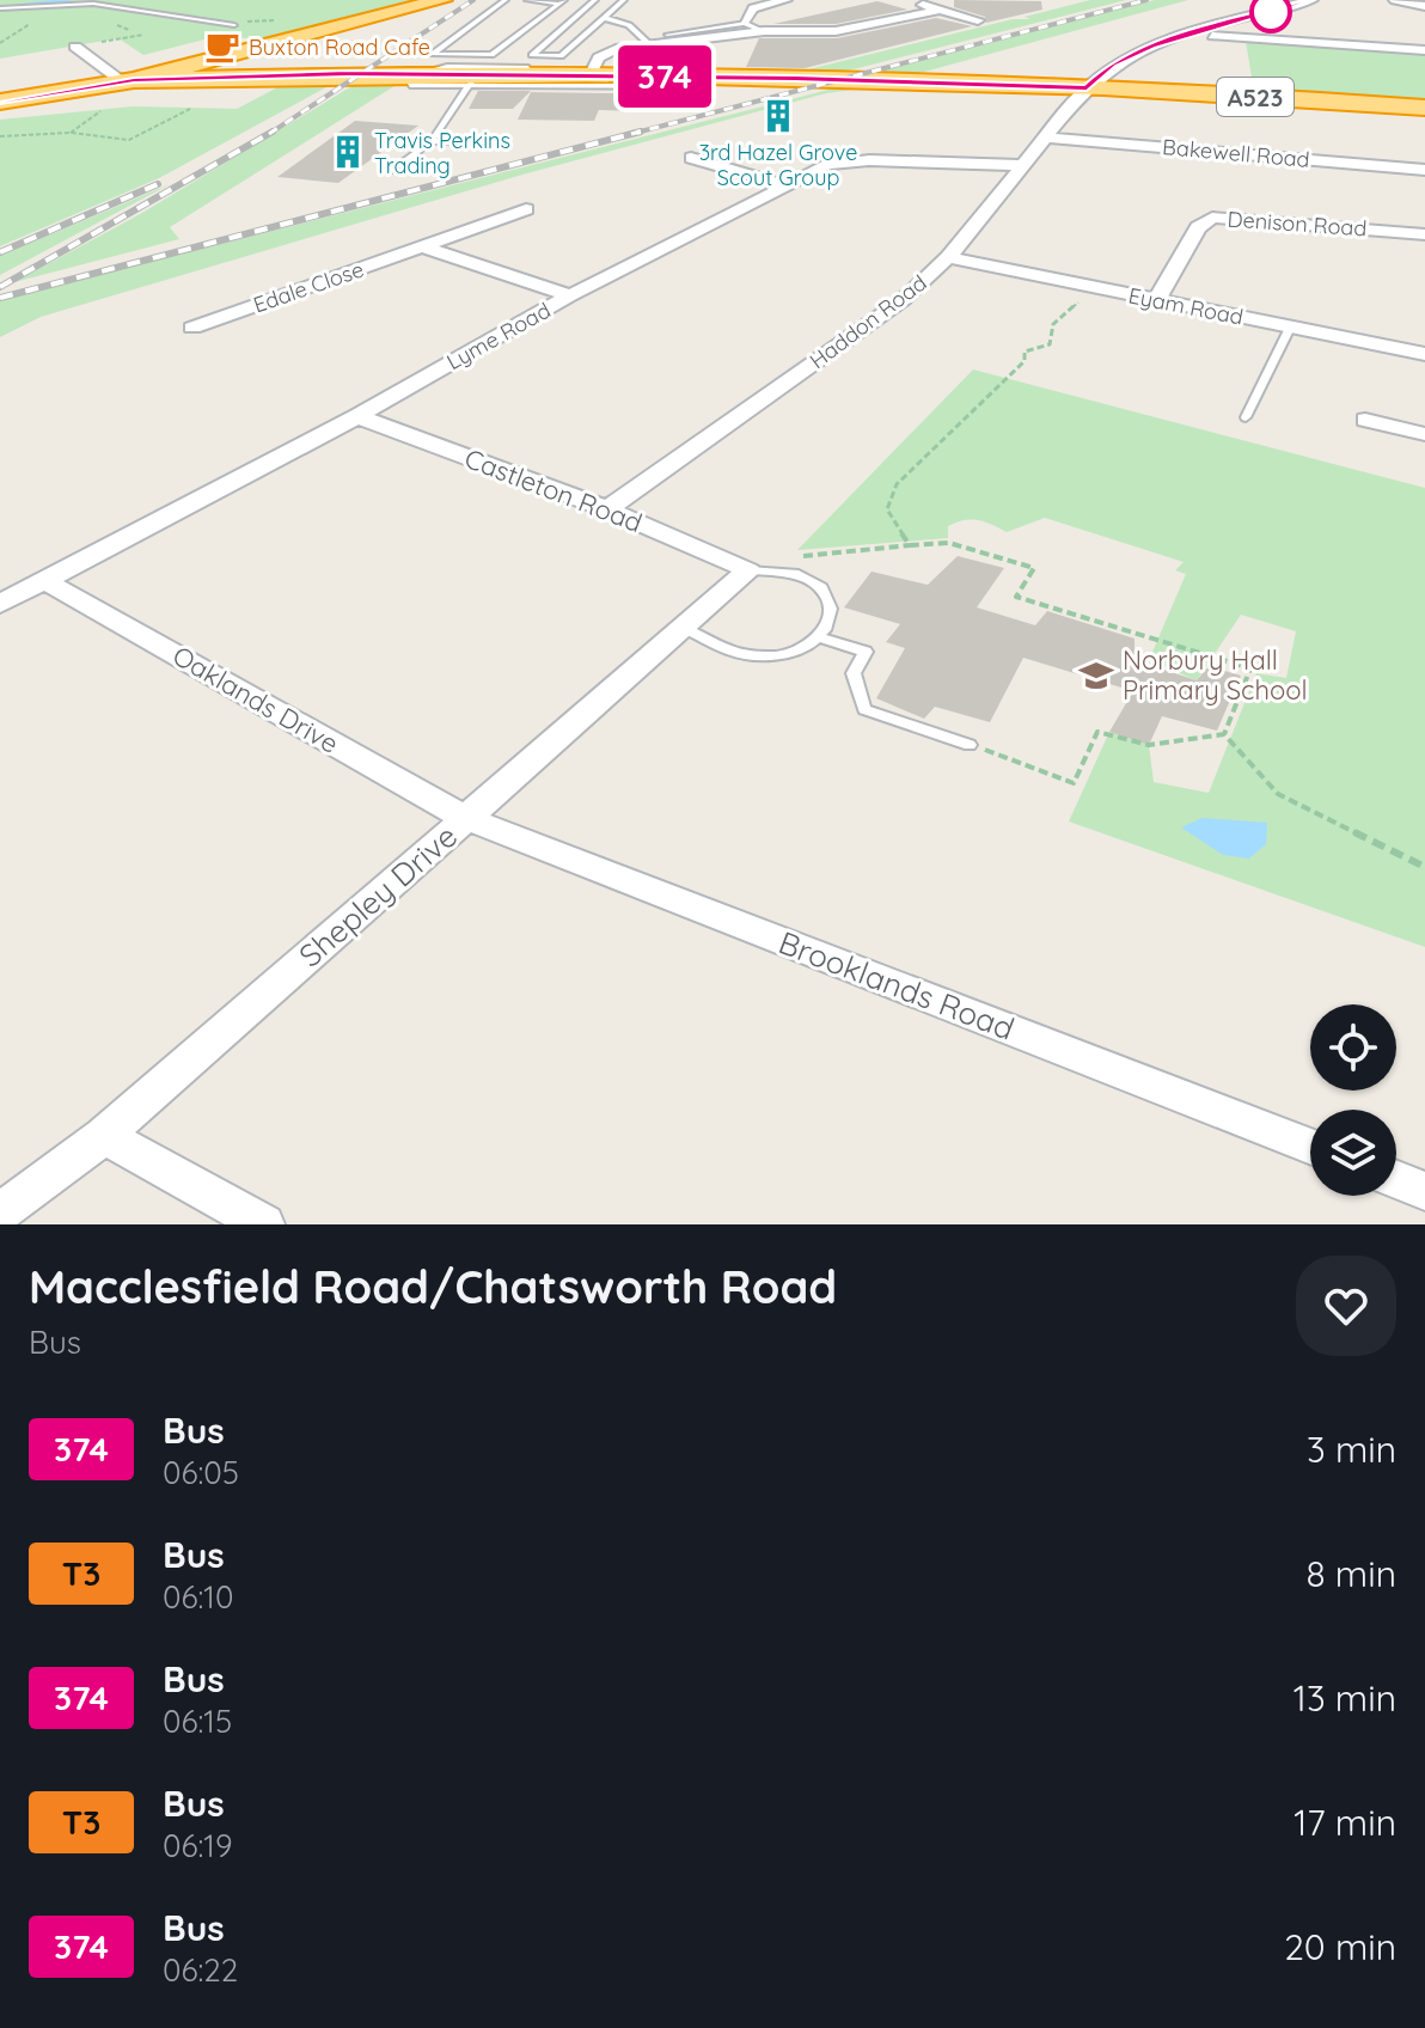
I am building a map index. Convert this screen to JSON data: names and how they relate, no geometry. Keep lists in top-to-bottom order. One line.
{"streets":{"highway":["A523"],"street":["Bakewell Road","Denison Road","Edale Close","Eyam Road","Haddon Road","Lyme Road","Castleton Road","Oaklands Drive","Shepley Drive","Brooklands Road"]},"crossings":[["A523","Haddon Road"],["Bakewell Road","Haddon Road"],["Denison Road","Eyam Road"],["Eyam Road","Haddon Road"],["Haddon Road","Lyme Road"],["Haddon Road","Castleton Road"],["Lyme Road","Castleton Road"],["Lyme Road","Oaklands Drive"],["Castleton Road","Shepley Drive"],["Oaklands Drive","Shepley Drive"],["Oaklands Drive","Brooklands Road"],["Shepley Drive","Brooklands Road"]],"places":{"cafe":["Buxton Road Cafe"],"building":["3rd Hazel Grove Scout Group","Travis Perkins Trading"],"school or university":["Norbury Hall Primary School"]},"lines":["bus line 374"],"page":{"on_map":"374","heading":["Macclesfield Road/Chatsworth Road","Bus"],"list":[{"mark":"374","name":"Bus","note":"06:05","value":"3 min"},{"mark":"T3","name":"Bus","note":"06:10","value":"8 min"},{"mark":"374","name":"Bus","note":"06:15","value":"13 min"},{"mark":"T3","name":"Bus","note":"06:19","value":"17 min"},{"mark":"374","name":"Bus","note":"06:22","value":"20 min"}]}}
